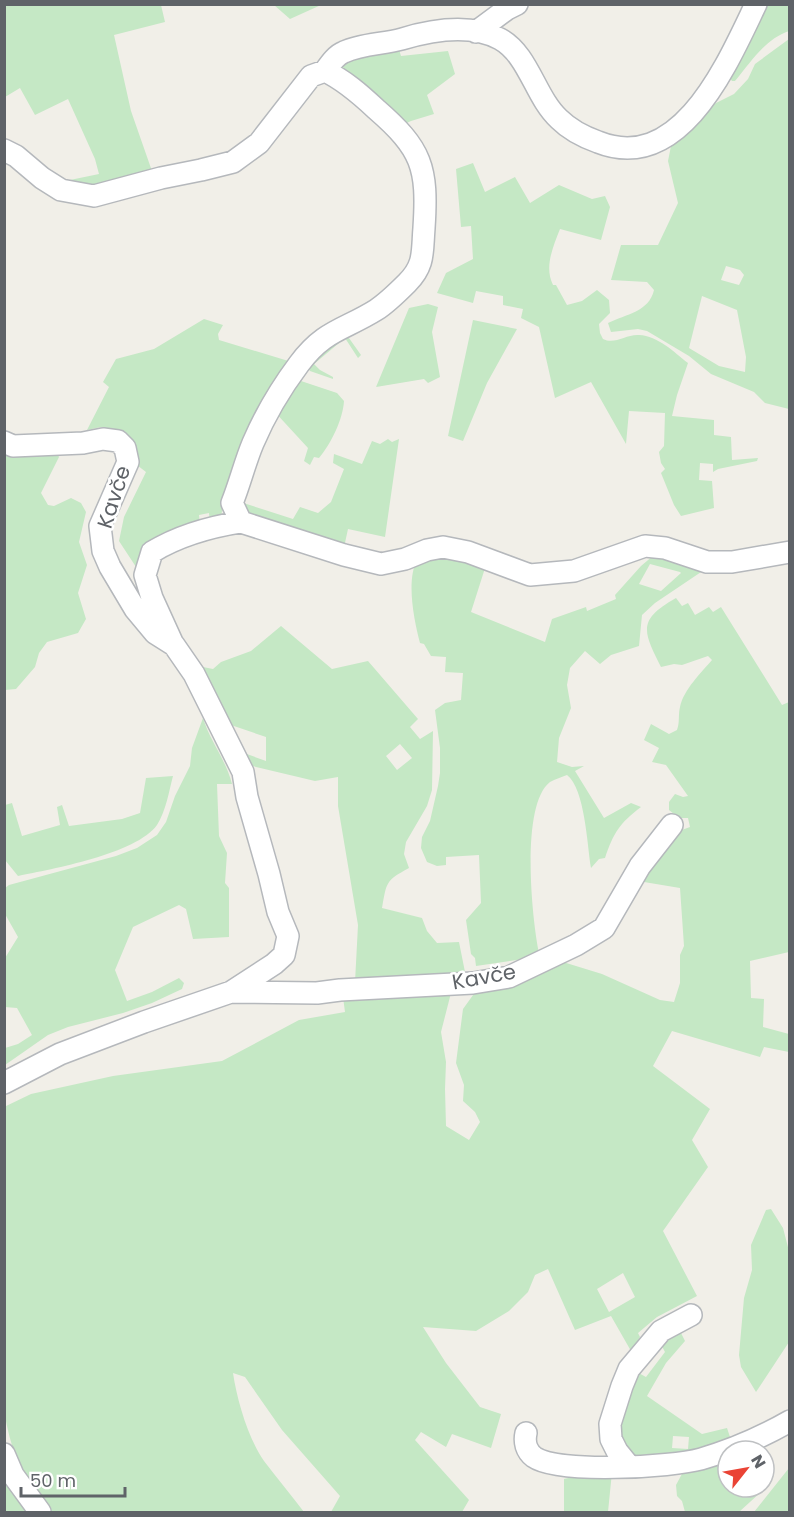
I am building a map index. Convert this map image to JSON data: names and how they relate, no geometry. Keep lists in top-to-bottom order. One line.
{"streets":{"street":["Kavče"]},"scale_bar":"50 m","north":"top right"}
